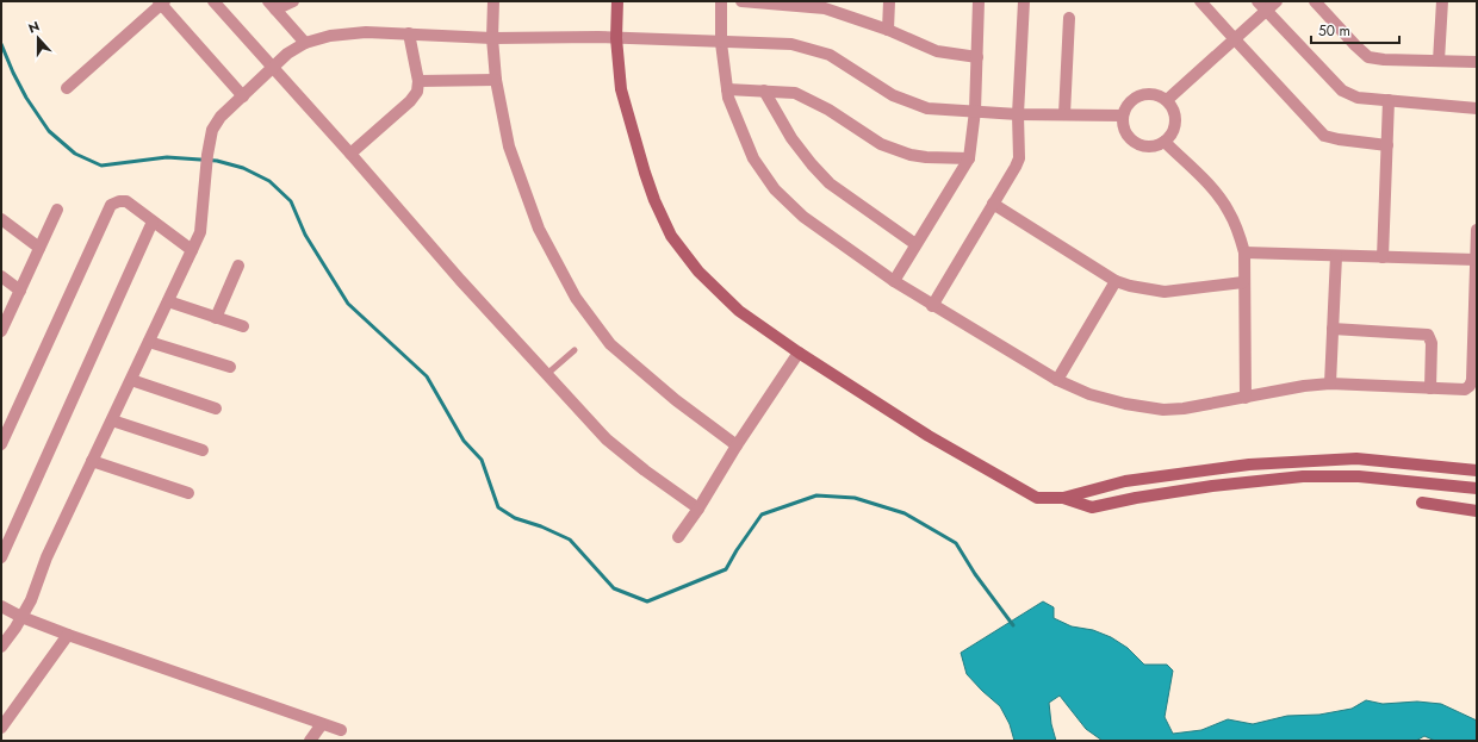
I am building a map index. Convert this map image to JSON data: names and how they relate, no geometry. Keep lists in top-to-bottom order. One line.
{"scale_bar":"50 m","north":"top"}
